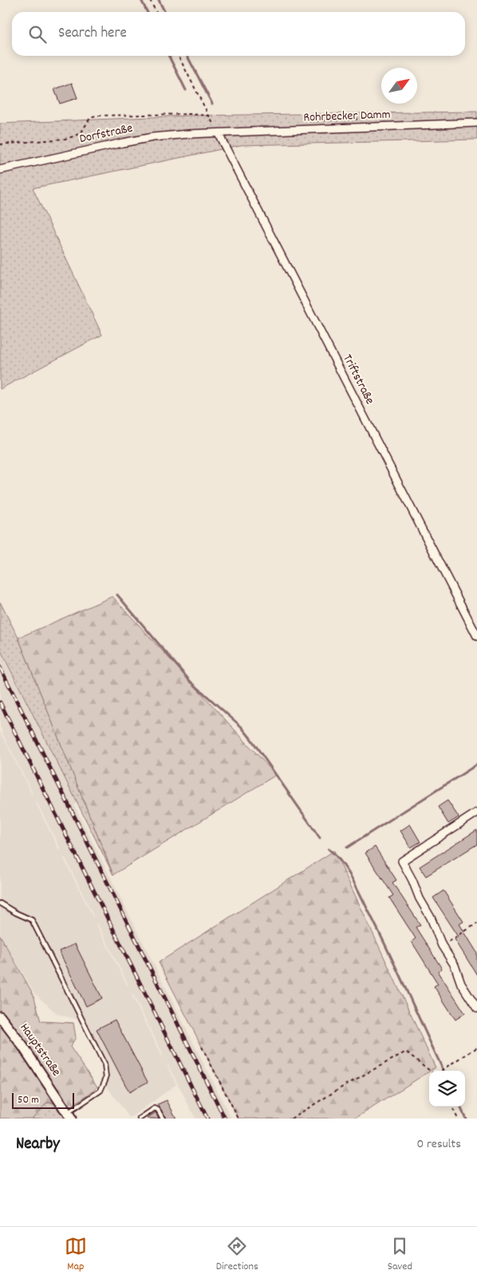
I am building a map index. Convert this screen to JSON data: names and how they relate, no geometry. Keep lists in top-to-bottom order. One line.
{"streets":{"street":["Rohrbecker Damm","Dorfstraße","Triftstraße","Hauptstraße"]},"crossings":[["Rohrbecker Damm","Dorfstraße"],["Rohrbecker Damm","Triftstraße"],["Dorfstraße","Triftstraße"]],"scale_bar":"50 m","north":"top right","page":{"search":"Search here","scale":"50 m","heading":["Nearby","0 results"],"nav":["Map","Directions","Saved"]}}
